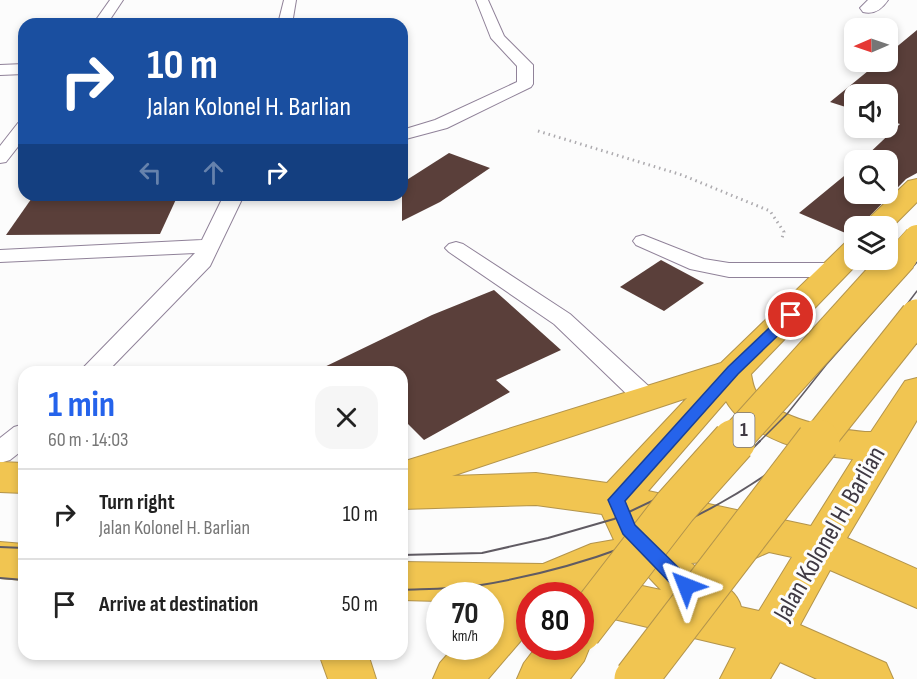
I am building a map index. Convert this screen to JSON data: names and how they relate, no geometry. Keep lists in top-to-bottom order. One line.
{"streets":{"highway":["1","Jalan Kolonel H. Barlian"]},"north":"left","page":{"turn":["10 m","Jalan Kolonel H. Barlian"],"heading":["1 min","60 m · 14:03"],"list":[{"name":"Turn right","note":"Jalan Kolonel H. Barlian","value":"10 m"},{"name":"Arrive at destination","value":"50 m"}],"speed":"70 km/h","limit":"80"}}
